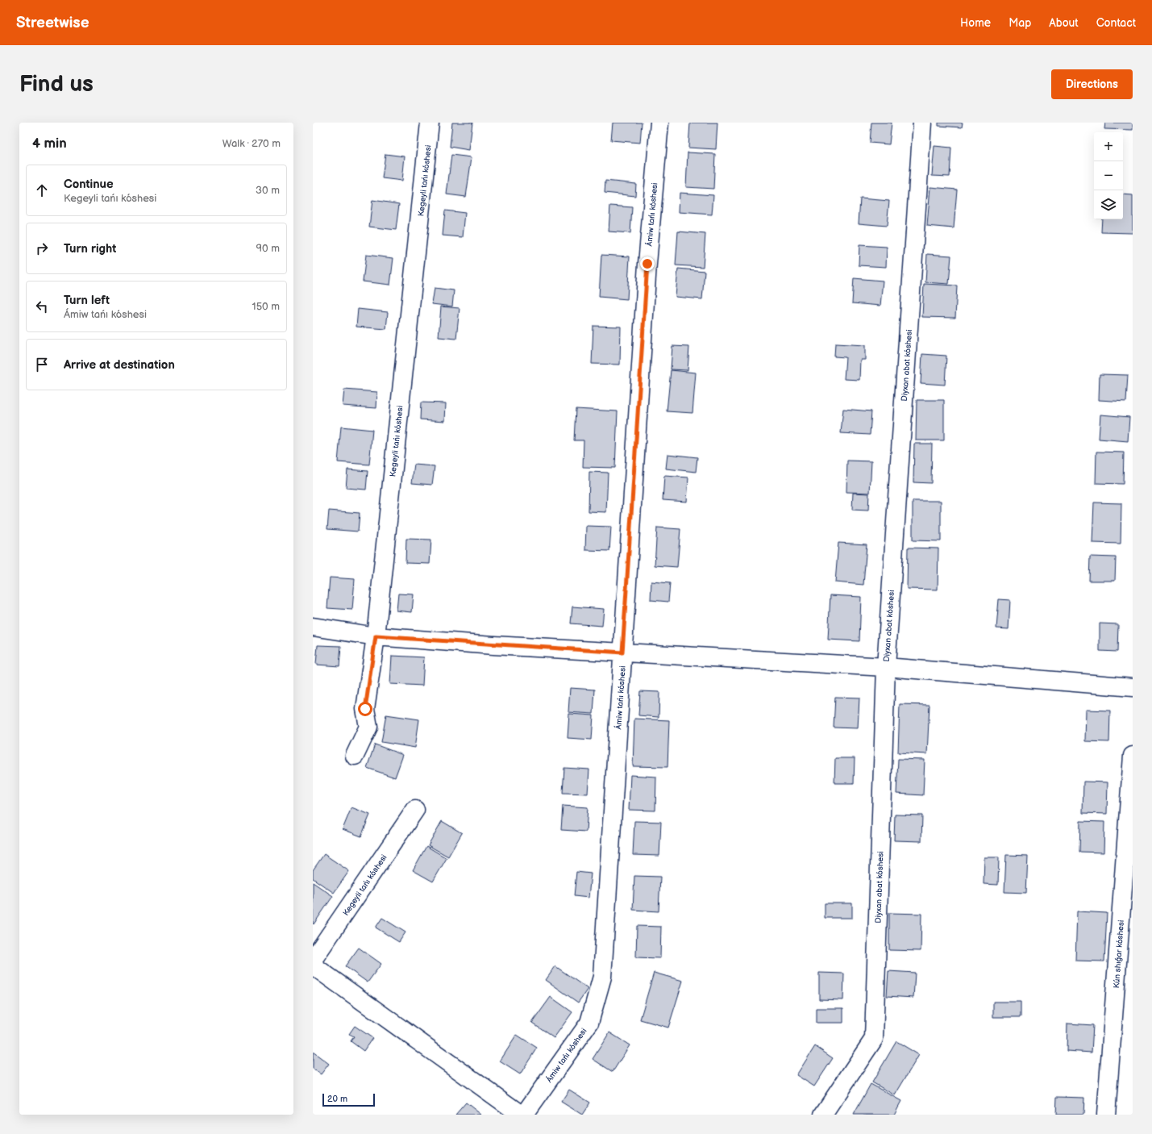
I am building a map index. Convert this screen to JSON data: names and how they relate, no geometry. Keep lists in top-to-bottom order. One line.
{"streets":{"street":["Kegeyli tańı kóshesi","Ámiw tańı kóshesi","Diyxan abat kóshesi","Kún shıǵar kóshesi"]},"scale_bar":"20 m","page":{"header":"Streetwise","nav":["Home","Map","About","Contact"],"buttons":"Directions","title":"Find us","heading":["4 min","Walk · 270 m"],"map_buttons":["+","−"],"list":[["Continue","Kegeyli tańı kóshesi","30 m"],["Turn right","90 m"],["Turn left","Ámiw tańı kóshesi","150 m"],"Arrive at destination"],"scale":"20 m"}}
